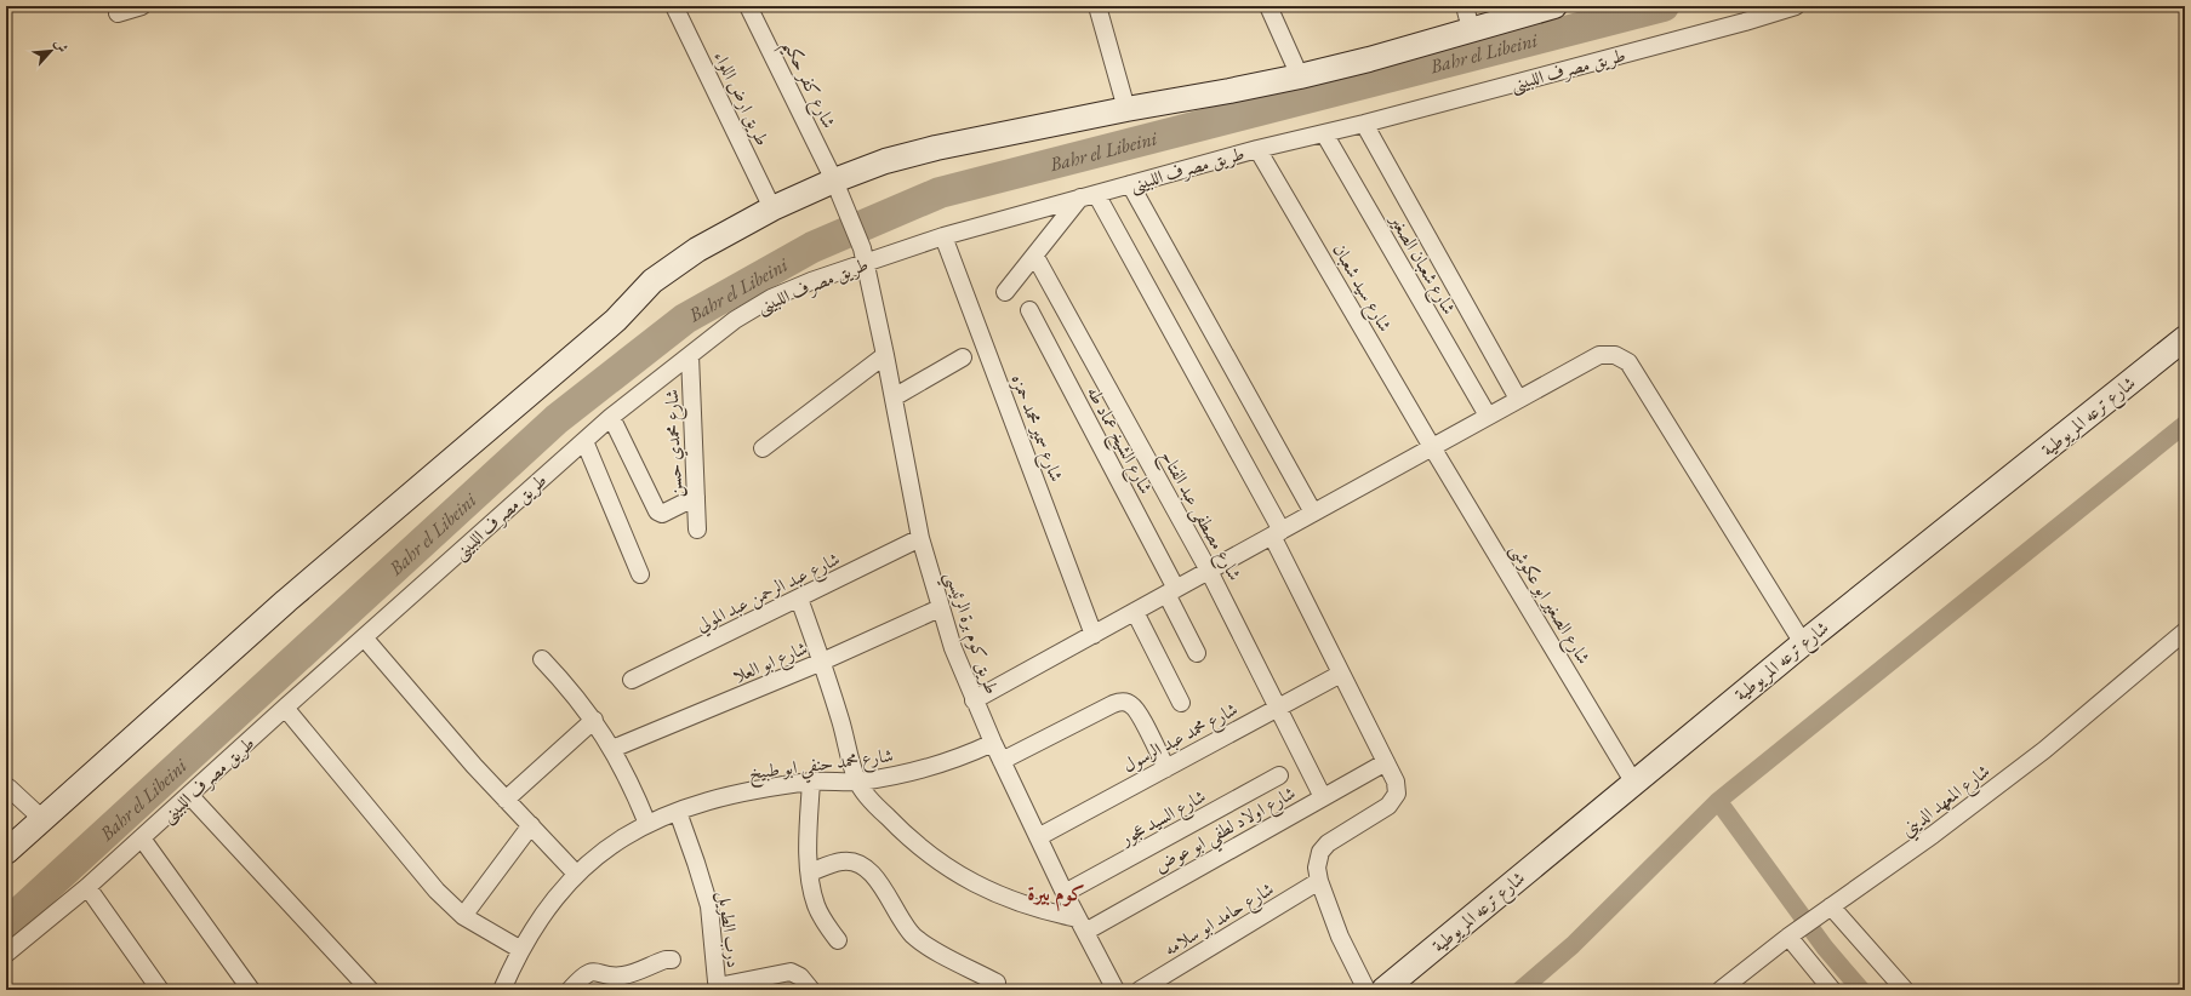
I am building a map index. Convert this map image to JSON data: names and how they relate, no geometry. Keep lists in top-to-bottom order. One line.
{"streets":{"street":["طريق مصرف اللبينى","شارع كفر حكيم","طريق ارض اللواء","شارع شعبان الصغير","شارع سيد شعبان","شارع ترعه المريوطية","شارع سمير محمد حمزه","شارع الشيخ عماد طه","شارع محمدي حسن","شارع مصطفى عبد الفتاح","شارع عبد الرحمن عبد المولي","شارع الصغير ابو عكوشى","طريق كوم برة الرئيسي","شارع ابو العلا","شارع محمد عبد الرسول","شارع محمد حنفي ابو طبيخ","شارع المعهد الديني","شارع السيد عجور","شارع اولاد لطفي ابو عوض","شارع حامد ابو سلامه","درب الطويل"]},"crossings":[["طريق مصرف اللبينى","شارع كفر حكيم"],["طريق مصرف اللبينى","شارع شعبان الصغير"],["طريق مصرف اللبينى","شارع سيد شعبان"],["طريق مصرف اللبينى","شارع سمير محمد حمزه"],["طريق مصرف اللبينى","شارع محمدي حسن"],["طريق مصرف اللبينى","طريق كوم برة الرئيسي"],["شارع كفر حكيم","طريق كوم برة الرئيسي"],["شارع سيد شعبان","شارع الصغير ابو عكوشى"],["شارع ترعه المريوطية","شارع الصغير ابو عكوشى"],["شارع مصطفى عبد الفتاح","شارع محمد عبد الرسول"],["شارع مصطفى عبد الفتاح","شارع اولاد لطفي ابو عوض"],["شارع عبد الرحمن عبد المولي","طريق كوم برة الرئيسي"],["طريق كوم برة الرئيسي","شارع ابو العلا"],["طريق كوم برة الرئيسي","شارع محمد عبد الرسول"],["طريق كوم برة الرئيسي","شارع محمد حنفي ابو طبيخ"],["طريق كوم برة الرئيسي","شارع السيد عجور"],["طريق كوم برة الرئيسي","شارع اولاد لطفي ابو عوض"],["شارع محمد حنفي ابو طبيخ","درب الطويل"]],"districts":["كوم بيرة"],"water":["Bahr el Libeini"],"north":"top right"}
